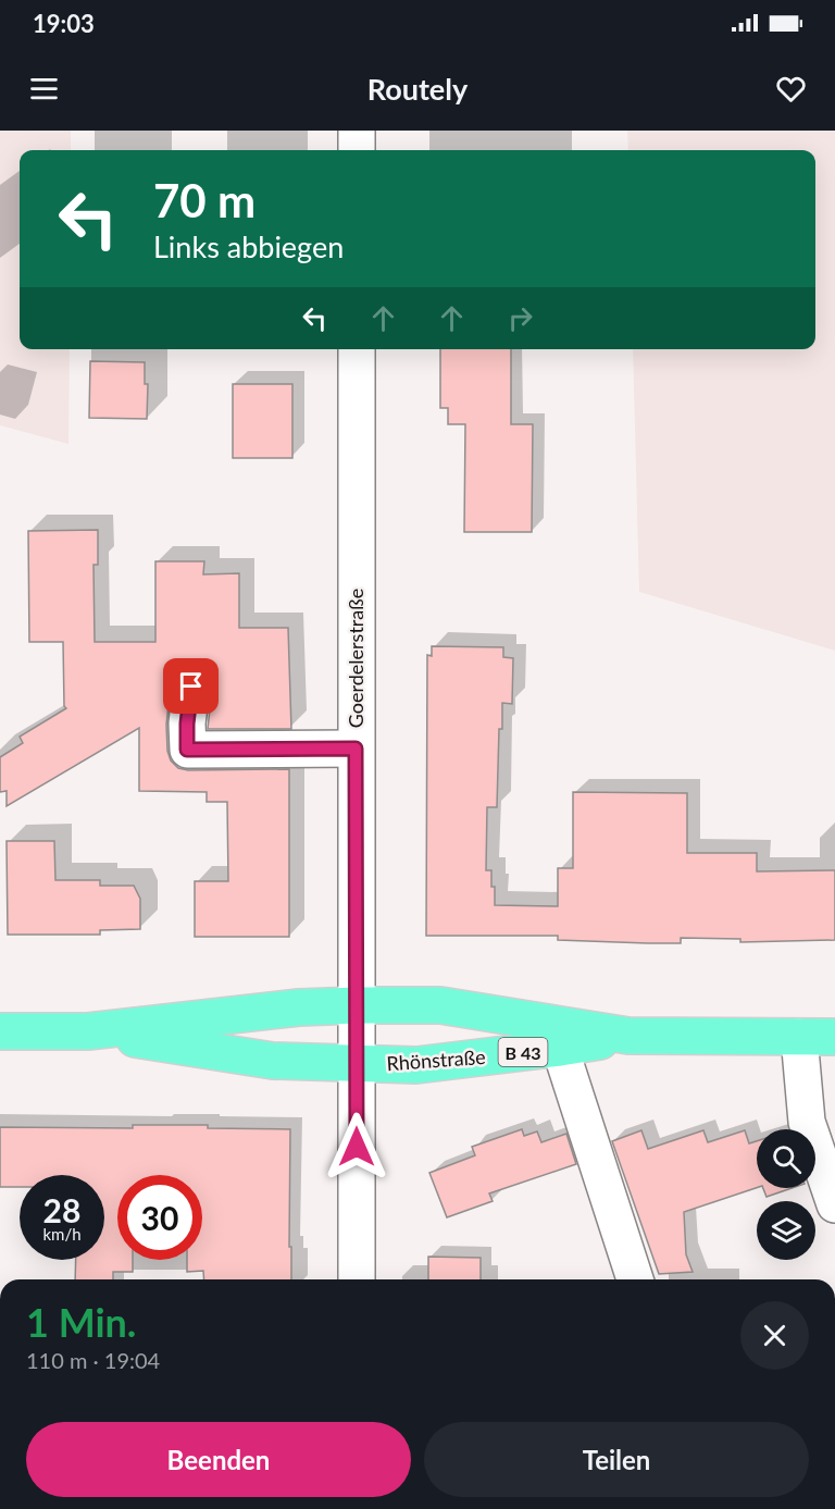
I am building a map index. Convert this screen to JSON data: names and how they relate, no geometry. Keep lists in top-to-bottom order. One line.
{"streets":{"main road":["B 43","Rhönstraße"],"street":["Goerdelerstraße"]},"crossings":[["Goerdelerstraße","Rhönstraße"]],"page":{"status":"19:03","header":"Routely","turn":["70 m","Links abbiegen"],"speed":"28 km/h","limit":"30","heading":["1 Min.","110 m · 19:04"],"buttons":["Beenden","Teilen"]}}
